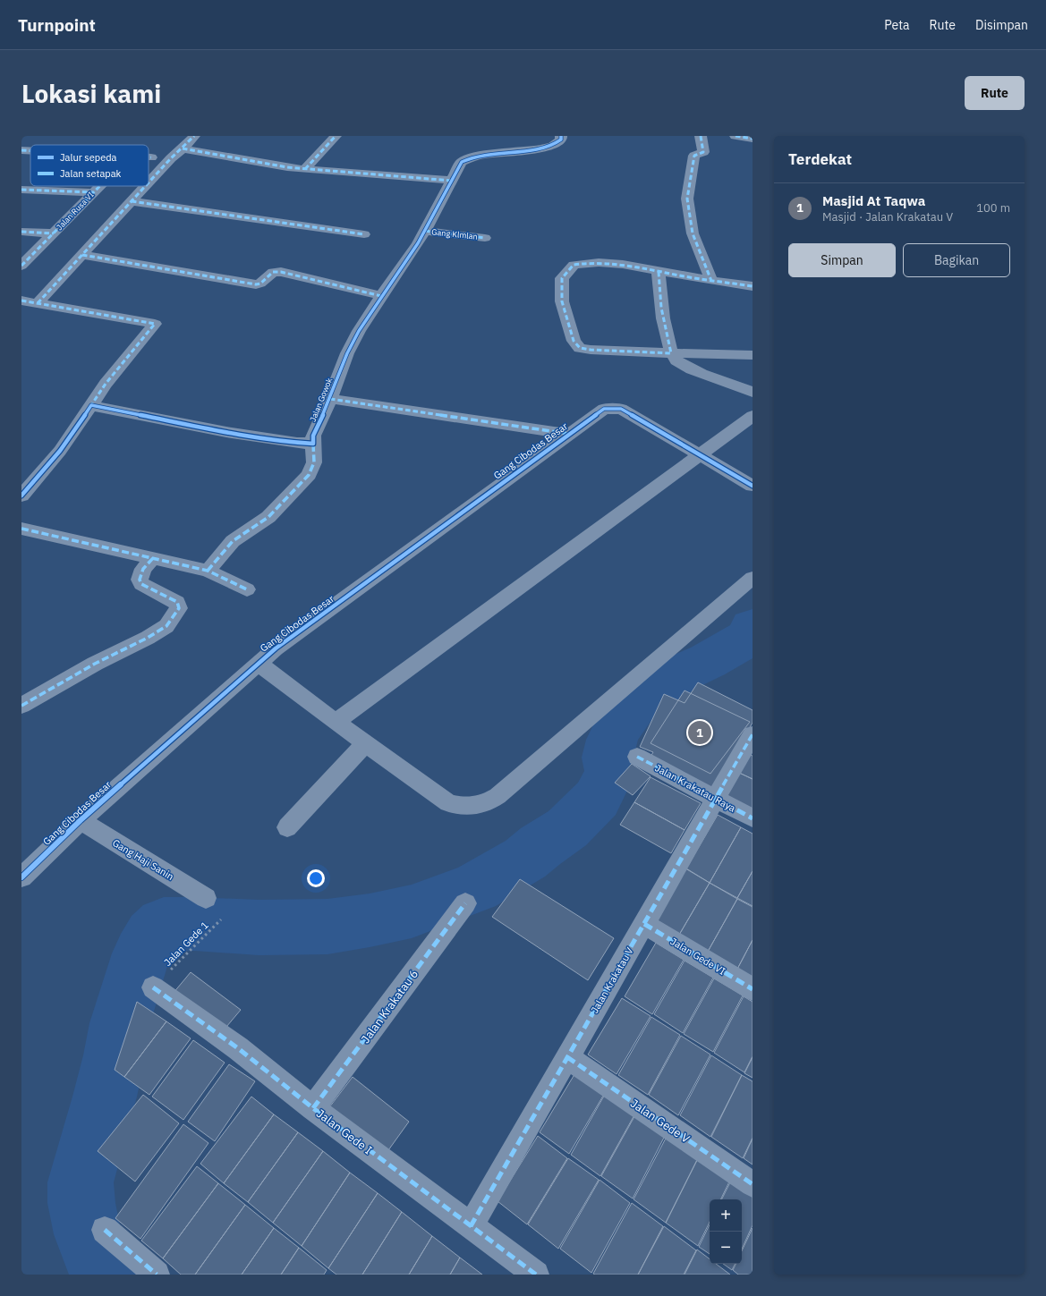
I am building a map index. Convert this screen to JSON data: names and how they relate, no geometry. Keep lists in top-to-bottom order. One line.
{"streets":{"street":["Jalan Rusa VI","Gang Klmlan","Jalan Gowok","Gang Cibodas Besar","Jalan Krakatau Raya","Gang Haji Sanin","Jalan Gede VI","Jalan Krakatau V","Jalan Krakatau 6","Jalan Gede V","Jalan Gede I"],"path":["Jalan Gede 1"]},"crossings":[["Gang Klmlan","Jalan Gowok"],["Gang Cibodas Besar","Gang Haji Sanin"],["Jalan Krakatau Raya","Jalan Krakatau V"],["Jalan Gede 1","Jalan Gede I"],["Jalan Gede VI","Jalan Krakatau V"],["Jalan Krakatau V","Jalan Gede V"],["Jalan Krakatau V","Jalan Gede I"],["Jalan Krakatau 6","Jalan Gede I"]],"legend":["Jalur sepeda","Jalan setapak"],"page":{"header":"Turnpoint","nav":["Peta","Rute","Disimpan"],"buttons":["Rute",["Simpan","Bagikan"]],"title":"Lokasi kami","heading":"Terdekat","list":[{"mark":"1","name":"Masjid At Taqwa","note":"Masjid · Jalan Krakatau V","value":"100 m"}],"pins":"1","map_buttons":["+","−"]}}
